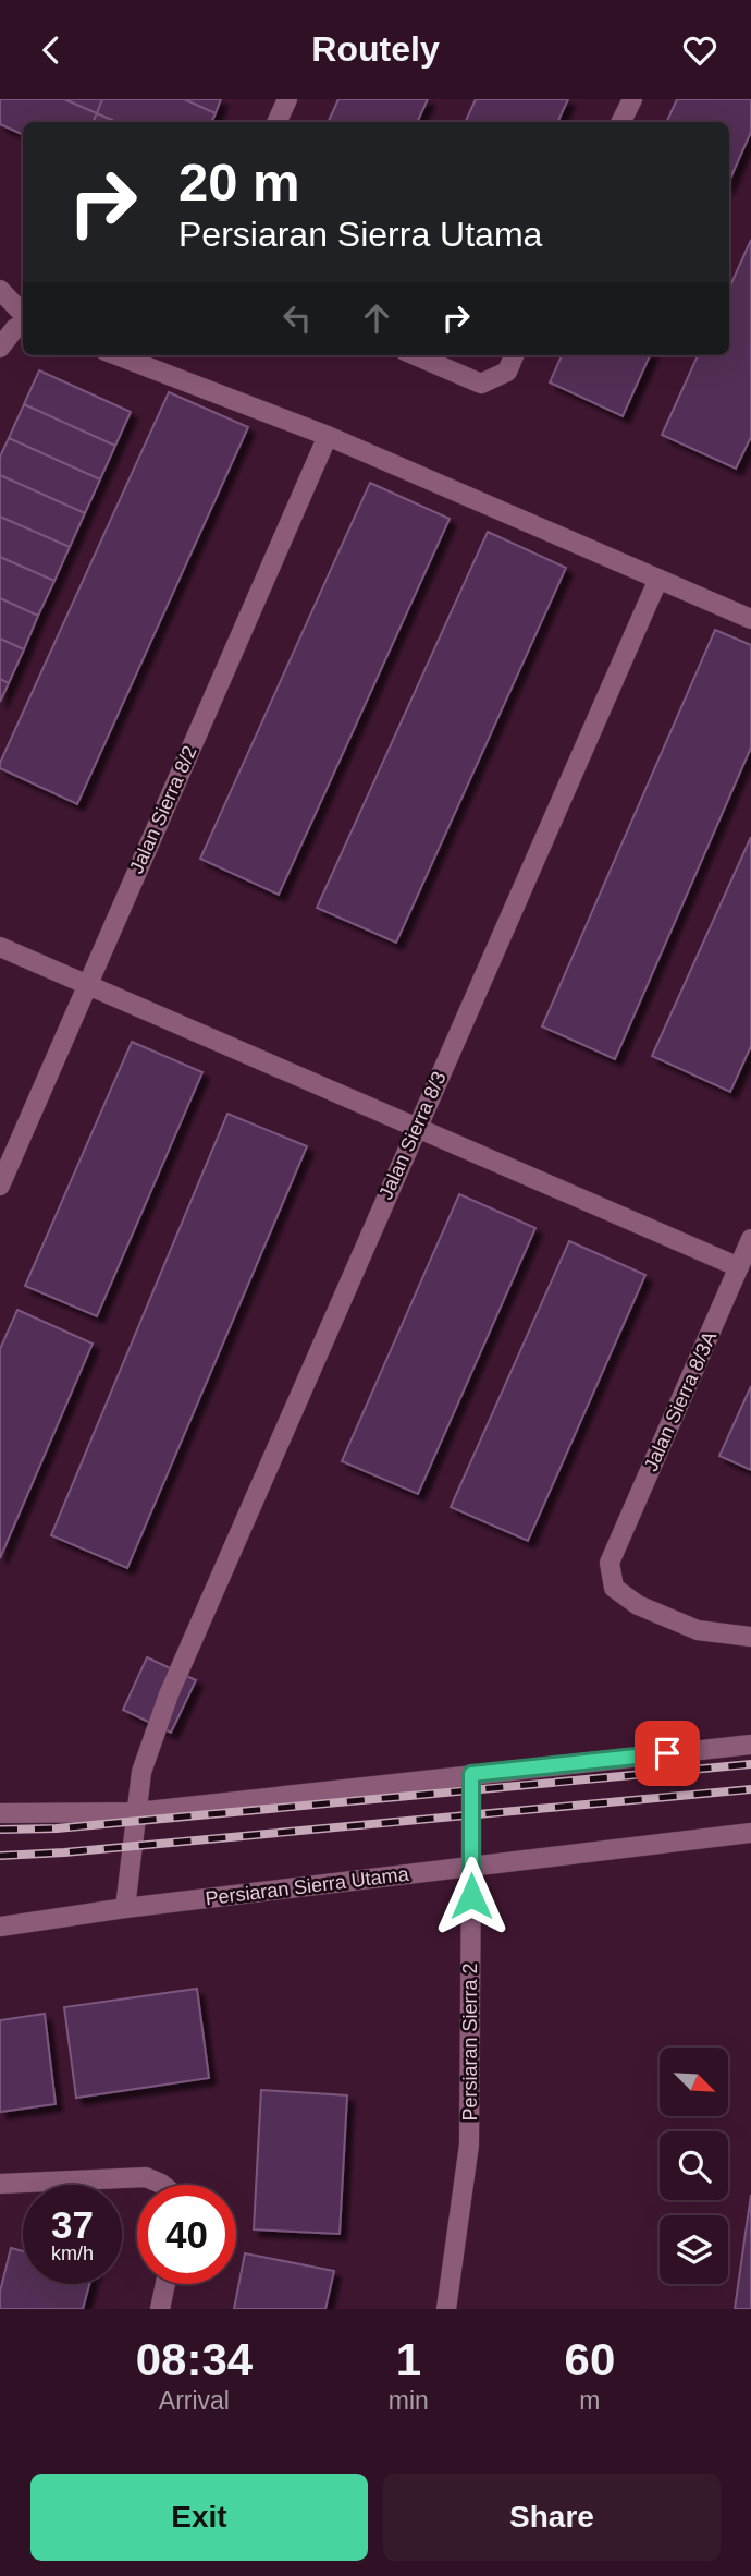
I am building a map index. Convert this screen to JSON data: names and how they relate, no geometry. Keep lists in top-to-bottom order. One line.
{"streets":{"street":["Jalan Sierra 8/2","Jalan Sierra 8/3","Jalan Sierra 8/3A","Persiaran Sierra Utama","Persiaran Sierra 2"]},"crossings":[["Jalan Sierra 8/3","Persiaran Sierra Utama"],["Persiaran Sierra Utama","Persiaran Sierra 2"]],"north":"bottom right","page":{"header":"Routely","turn":["20 m","Persiaran Sierra Utama"],"speed":"37 km/h","limit":"40","eta":["08:34","Arrival","1","min","60","m"],"buttons":["Exit","Share"]}}
